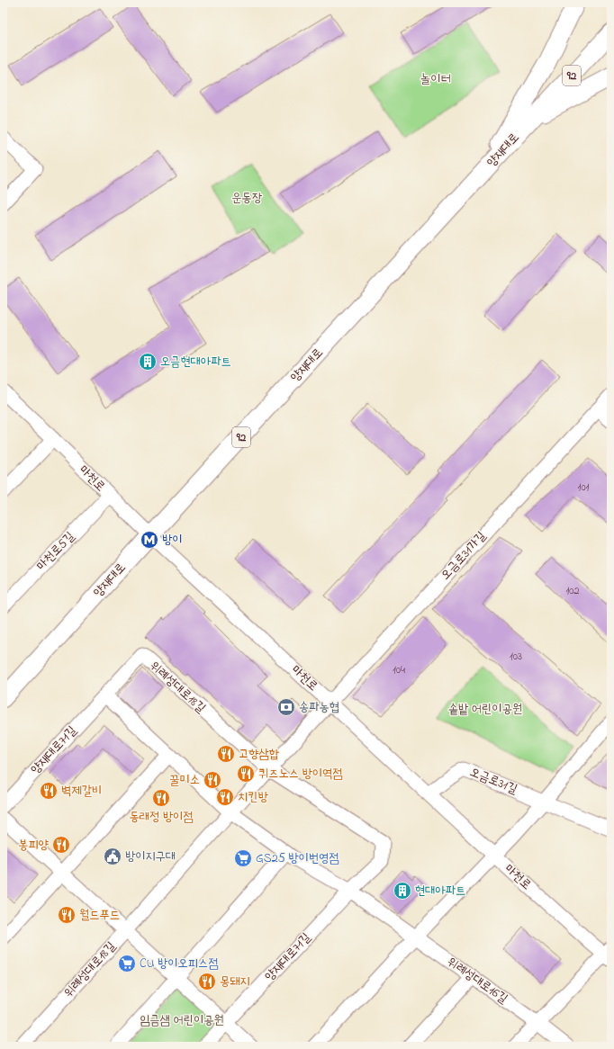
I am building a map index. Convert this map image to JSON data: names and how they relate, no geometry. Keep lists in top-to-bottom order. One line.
{"streets":{"main road":["92","양재대로"],"street":["마천로","마천로5길","오금로31가길","위례성대로18길","양재대로71길","오금로31길","위례성대로16길"]},"crossings":[["양재대로","마천로"],["마천로","마천로5길"],["마천로","오금로31가길"],["마천로","위례성대로18길"],["마천로","오금로31길"],["오금로31가길","위례성대로18길"],["위례성대로18길","양재대로71길"]],"parks":["놀이터","운동장","솥밭 어린이공원","임금샘 어린이공원"],"places":{"building":["오금현대아파트","현대아파트"],"metro station":["방이"],"bank":["송파농협"],"restaurant":["고향삼합","퀴즈노스 방이역점","꿀미소","벽제갈비","치킨방","동래정 방이점","봉피양","월드푸드","몽돼지"],"public building":["방이지구대"],"supermarket":["GS25 방이번영점","CU 방이오피스점"]},"house_numbers":["101","102","103","104"]}
